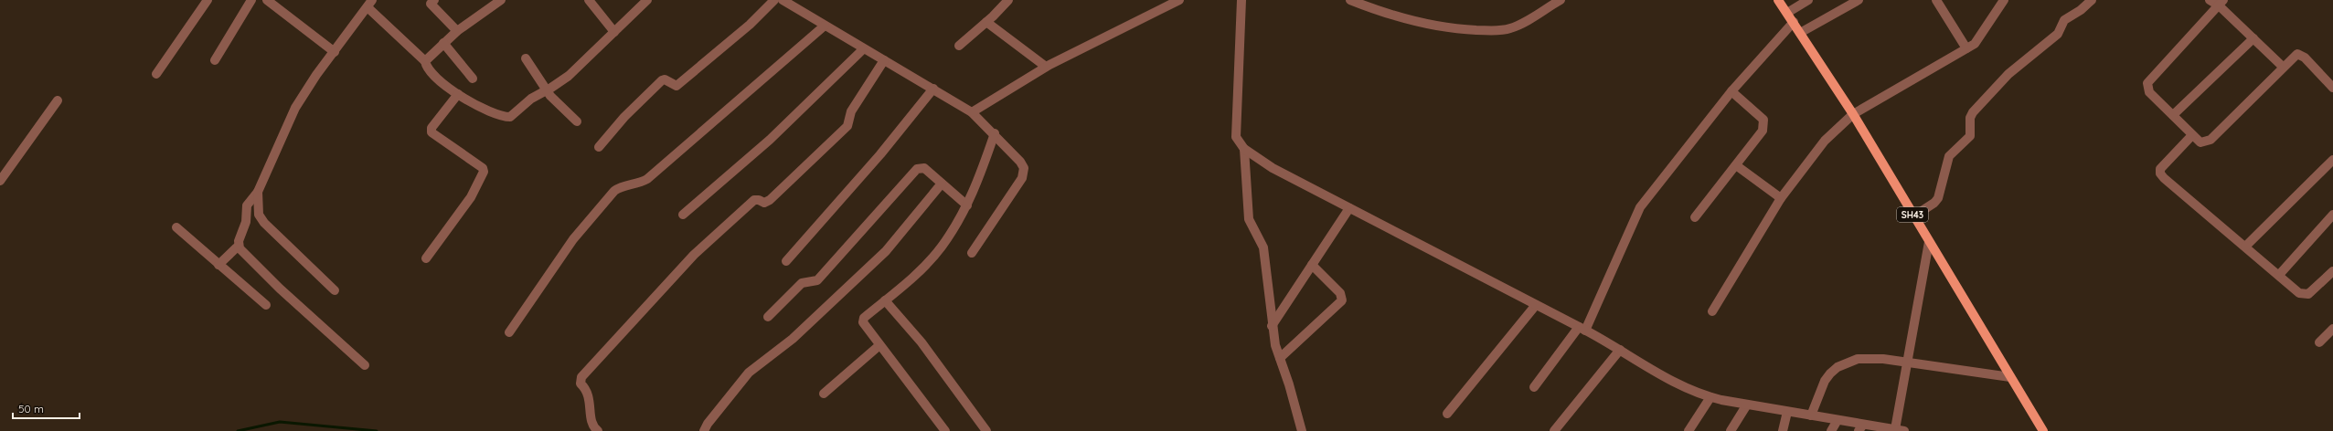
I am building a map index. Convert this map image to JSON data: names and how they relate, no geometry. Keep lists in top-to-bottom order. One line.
{"streets":{"main road":["SH43"]},"scale_bar":"50 m"}
